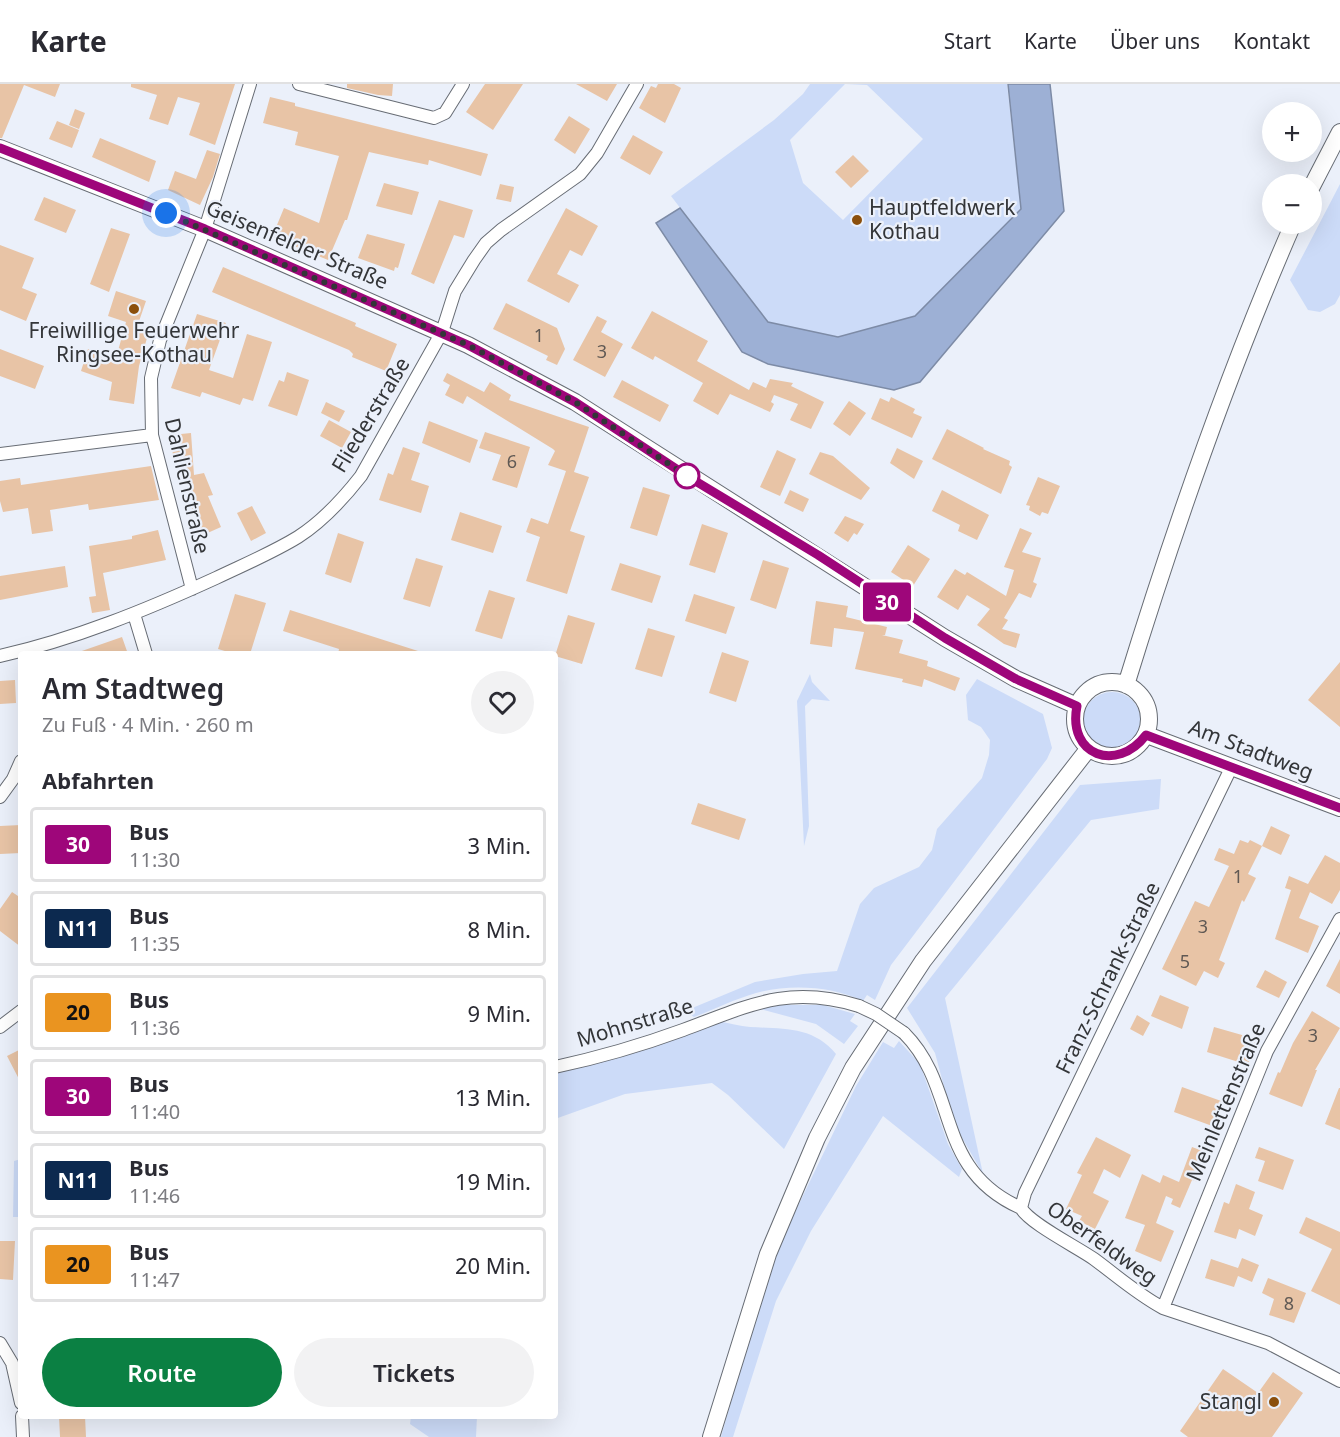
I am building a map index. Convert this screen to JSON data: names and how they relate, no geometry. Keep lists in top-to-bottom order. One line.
{"streets":{"main road":["Geisenfelder Straße","Am Stadtweg"],"street":["Fliederstraße","Dahlienstraße","Franz-Schrank-Straße","Mohnstraße","Meinlettenstraße","Oberfeldweg"]},"crossings":[["Geisenfelder Straße","Fliederstraße"],["Geisenfelder Straße","Dahlienstraße"],["Fliederstraße","Dahlienstraße"],["Am Stadtweg","Franz-Schrank-Straße"],["Franz-Schrank-Straße","Oberfeldweg"],["Mohnstraße","Oberfeldweg"],["Meinlettenstraße","Oberfeldweg"]],"places":["Hauptfeldwerk Kothau","Freiwillige Feuerwehr Ringsee-Kothau","Stangl"],"lines":["bus line 30"],"house_numbers":["1","3","6","1","3","5","3","8"],"page":{"header":"Karte","nav":["Start","Karte","Über uns","Kontakt"],"on_map":"30","map_buttons":["+","−"],"heading":[["Am Stadtweg","Zu Fuß · 4 Min. · 260 m"],"Abfahrten"],"list":[{"mark":"30","name":"Bus","note":"11:30","value":"3 Min."},{"mark":"N11","name":"Bus","note":"11:35","value":"8 Min."},{"mark":"20","name":"Bus","note":"11:36","value":"9 Min."},{"mark":"30","name":"Bus","note":"11:40","value":"13 Min."},{"mark":"N11","name":"Bus","note":"11:46","value":"19 Min."},{"mark":"20","name":"Bus","note":"11:47","value":"20 Min."}],"buttons":["Route","Tickets"]}}
